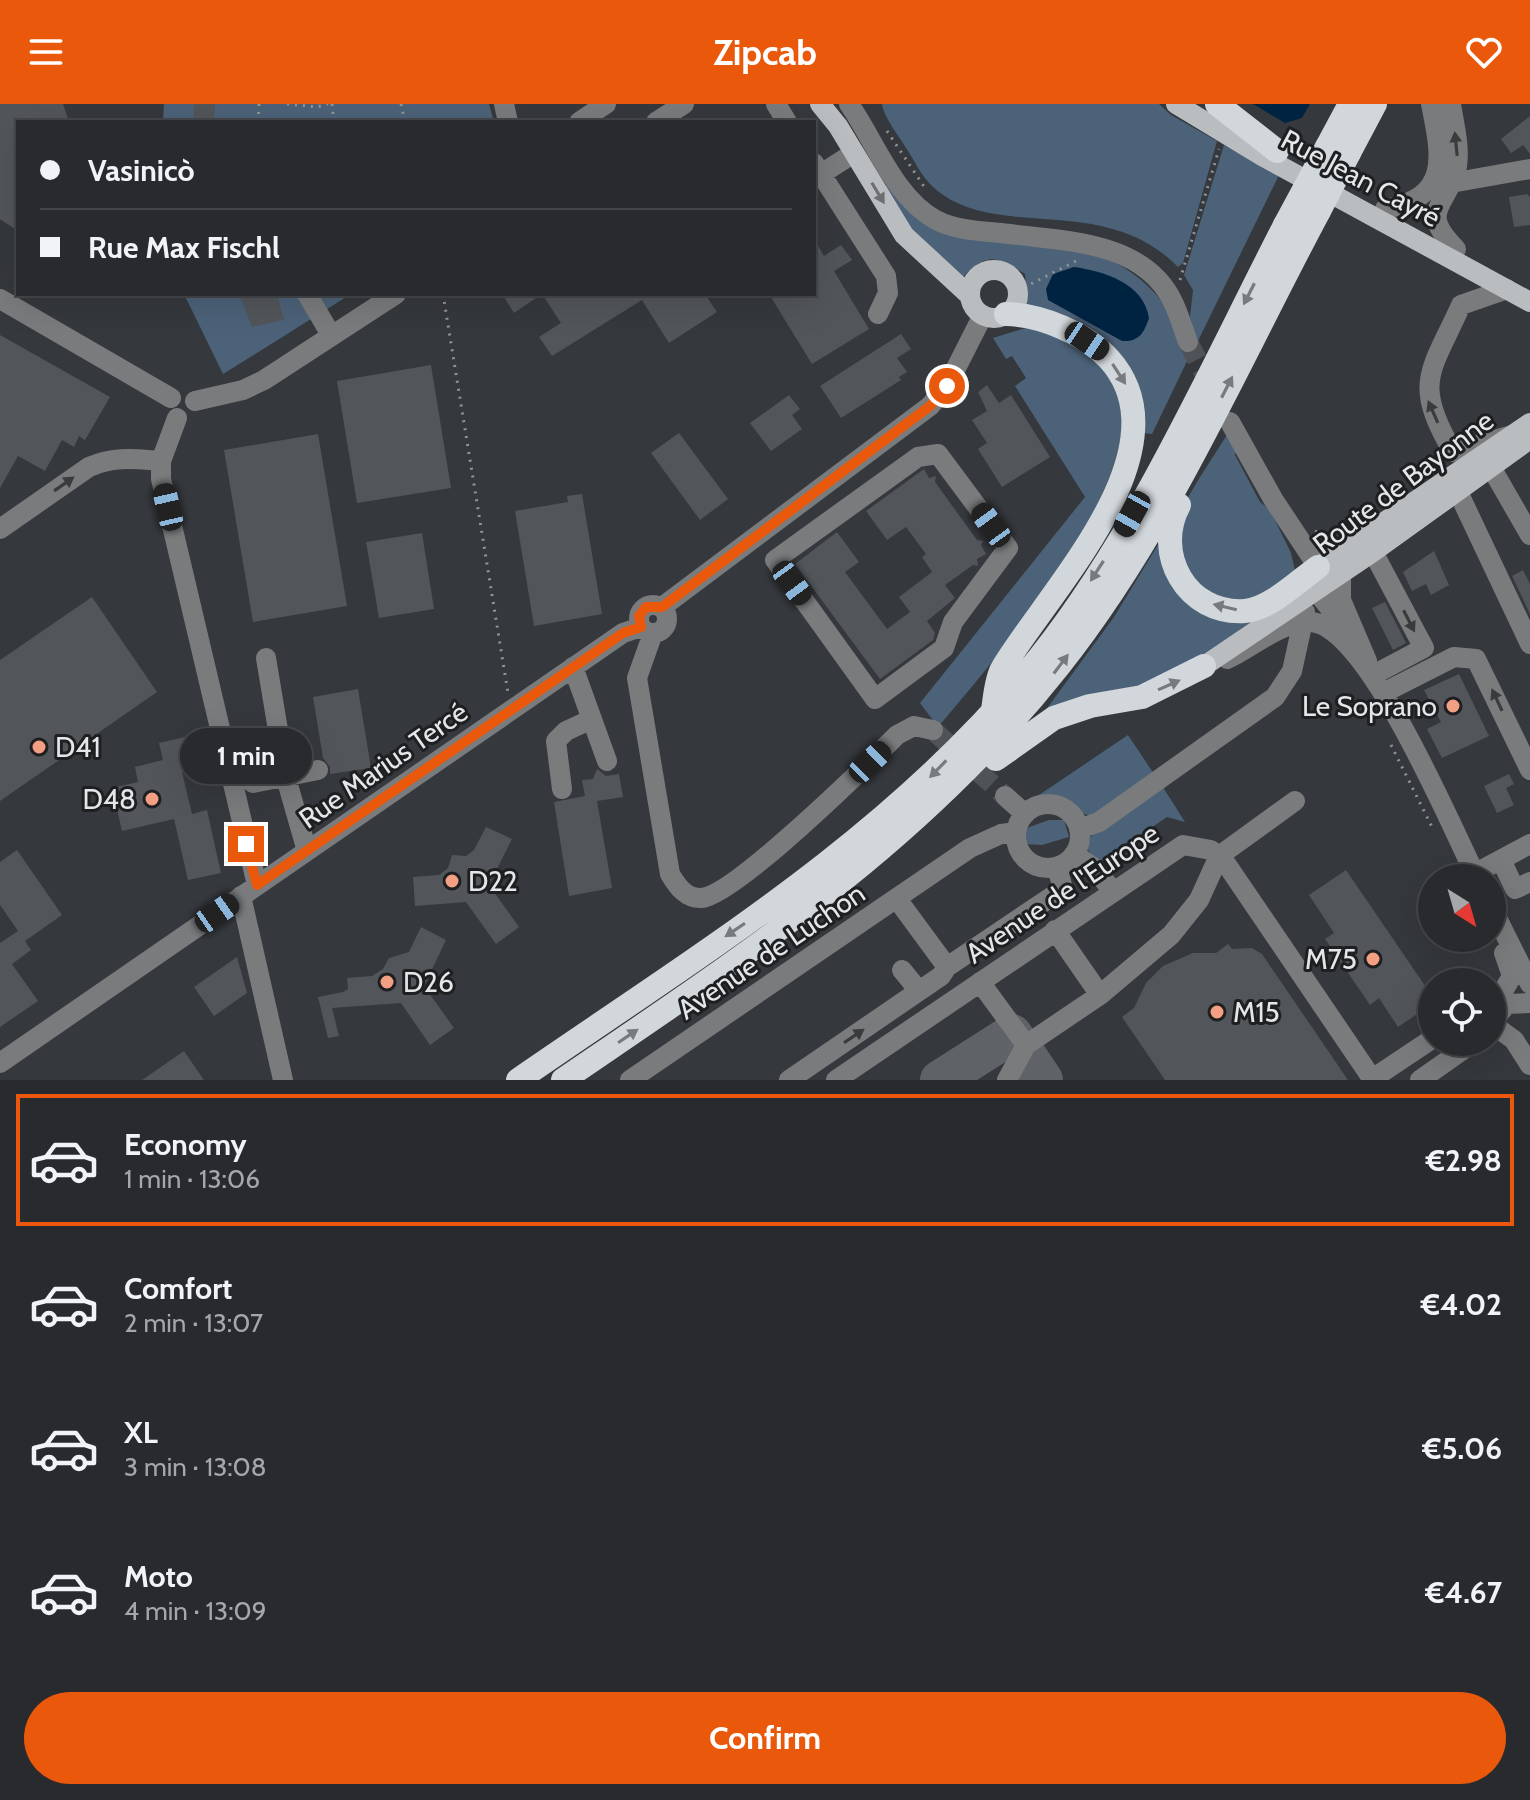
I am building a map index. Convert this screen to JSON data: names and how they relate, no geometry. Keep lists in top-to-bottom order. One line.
{"streets":{"main road":["Rue Jean Cayré","Route de Bayonne"],"street":["Rue Marius Tercé","Avenue de l'Europe","Avenue de Luchon"]},"places":["Le Soprano","D41","D48","D22","M75","D26","M15"],"north":"bottom right","page":{"header":"Zipcab","banner":["Vasinicò","Rue Max Fischl"],"bubble":"1 min","list":[{"name":"Economy","note":"1 min · 13:06","value":"€2.98"},{"name":"Comfort","note":"2 min · 13:07","value":"€4.02"},{"name":"XL","note":"3 min · 13:08","value":"€5.06"},{"name":"Moto","note":"4 min · 13:09","value":"€4.67"}],"buttons":"Confirm"}}
